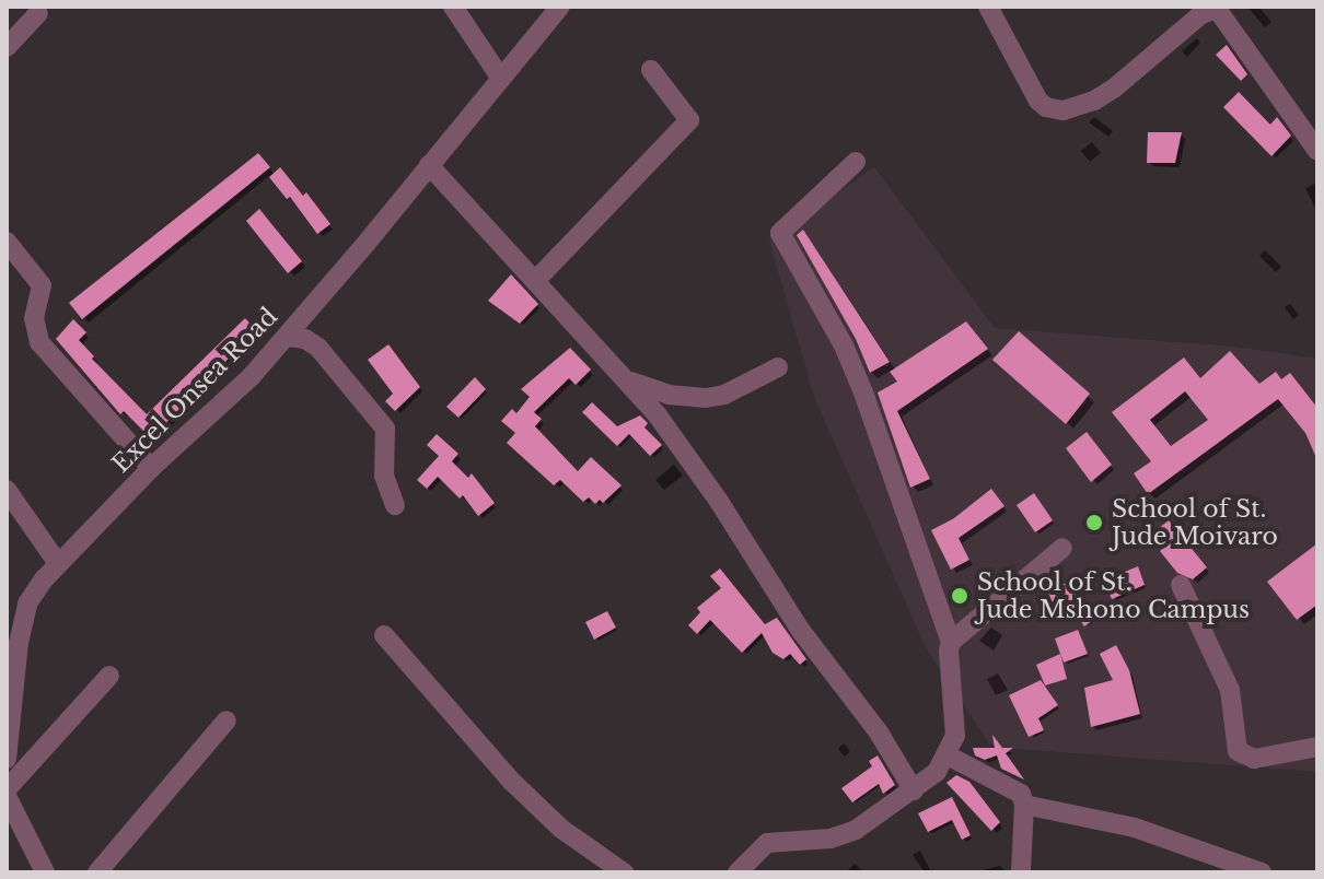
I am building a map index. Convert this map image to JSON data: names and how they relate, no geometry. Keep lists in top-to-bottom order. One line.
{"streets":{"street":["Excel Onsea Road"]},"places":["School of St. Jude Moivaro","School of St. Jude Mshono Campus"]}
